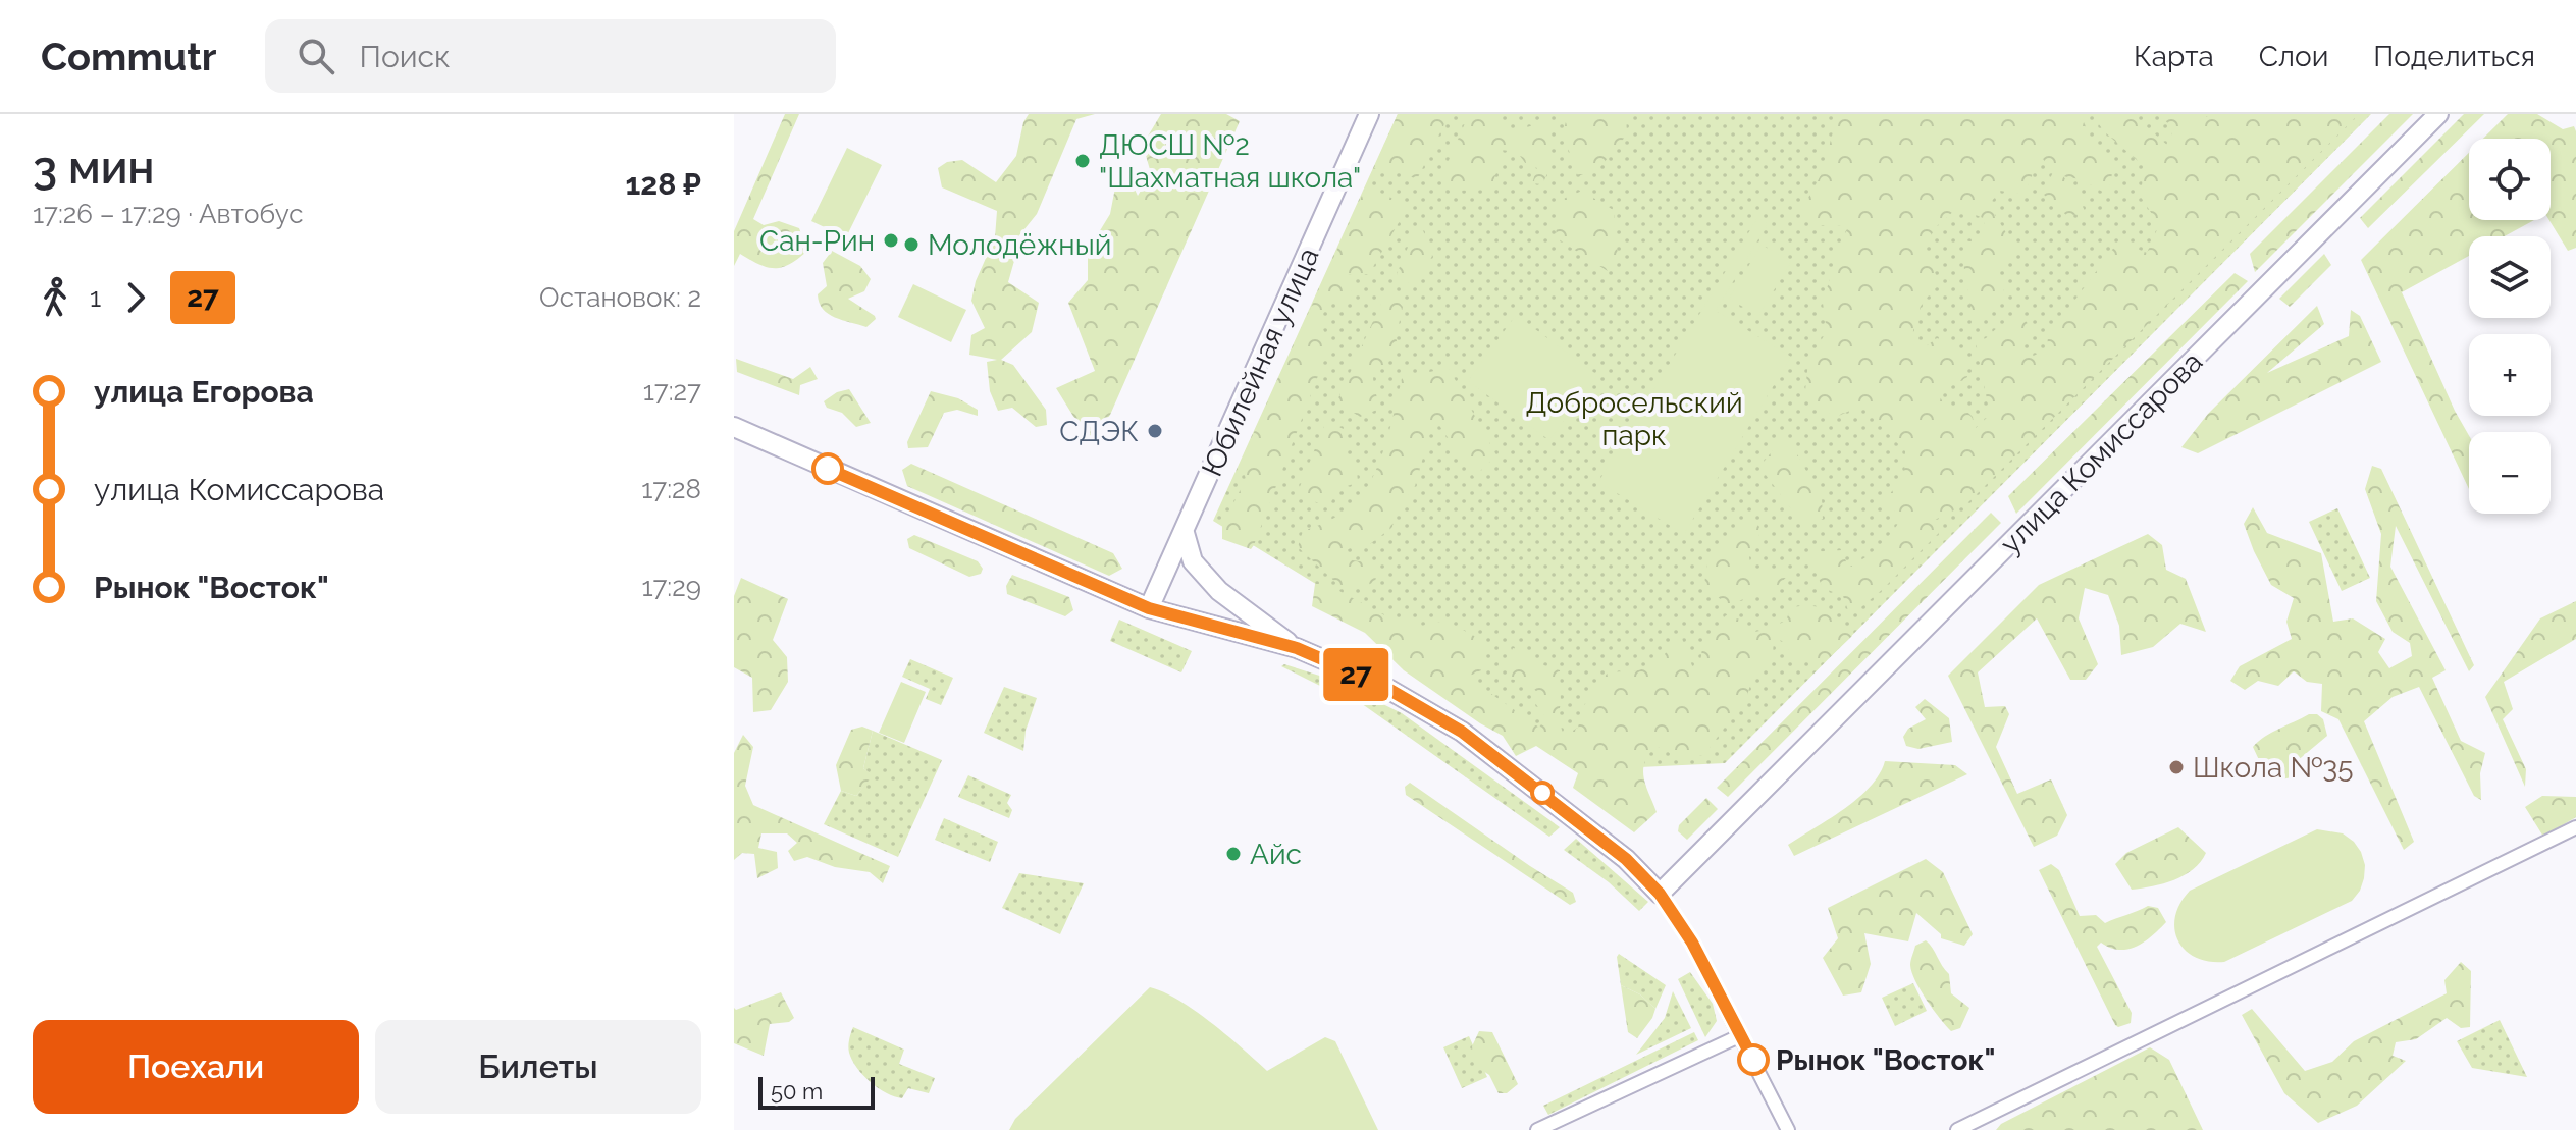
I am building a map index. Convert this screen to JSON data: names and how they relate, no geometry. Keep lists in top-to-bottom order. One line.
{"streets":{"main road":["Юбилейная улица","улица Комиссарова"]},"parks":["Добросельский парк"],"places":["ДЮСШ №2 \"Шахматная школа\"","Сан-Рин","Молодёжный","СДЭК","Школа №35","Айс","Рынок \"Восток\""],"lines":["bus line 27"],"scale_bar":"50 m","page":{"header":"Commutr","search":"Поиск","nav":["Карта","Слои","Поделиться"],"heading":["3 мин","17:26 – 17:29 · Автобус","128 ₽"],"on_map":"27","map_buttons":["+","−"],"legs":["1","27","Остановок: 2"],"list":[{"name":"улица Егорова","value":"17:27"},{"name":"улица Комиссарова","value":"17:28"},{"name":"Рынок \"Восток\"","value":"17:29"}],"buttons":["Поехали","Билеты"],"scale":"50 m"}}
